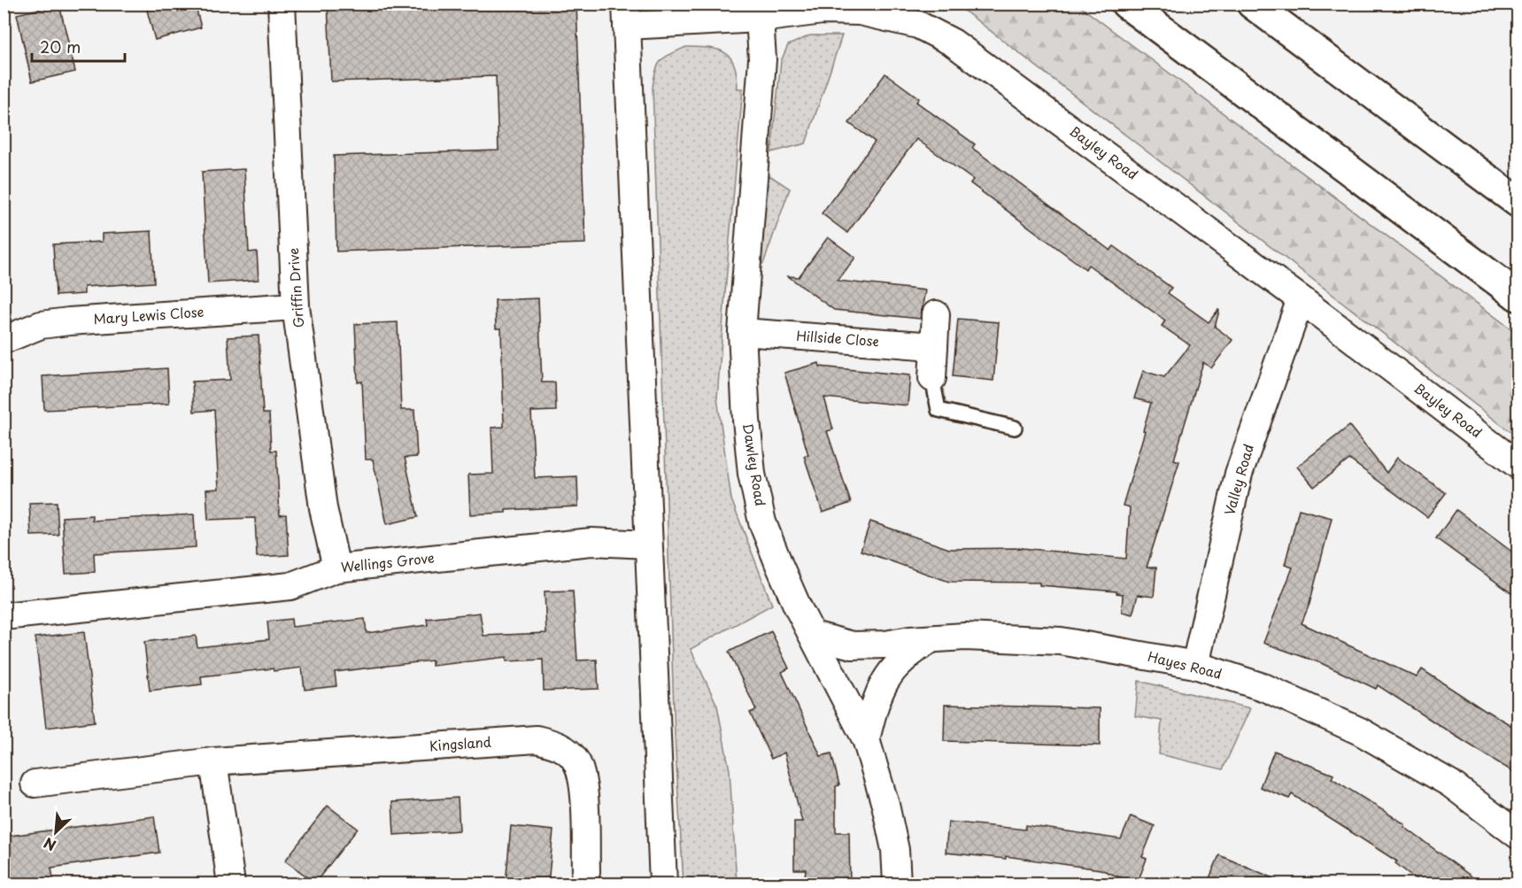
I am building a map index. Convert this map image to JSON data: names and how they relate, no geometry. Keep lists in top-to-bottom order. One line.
{"streets":{"street":["Bayley Road","Griffin Drive","Mary Lewis Close","Hillside Close","Dawley Road","Valley Road","Wellings Grove","Hayes Road","Kingsland"]},"crossings":[["Bayley Road","Dawley Road"],["Bayley Road","Valley Road"],["Griffin Drive","Mary Lewis Close"],["Griffin Drive","Wellings Grove"],["Hillside Close","Dawley Road"],["Dawley Road","Hayes Road"],["Valley Road","Hayes Road"]],"scale_bar":"20 m","north":"bottom left"}
